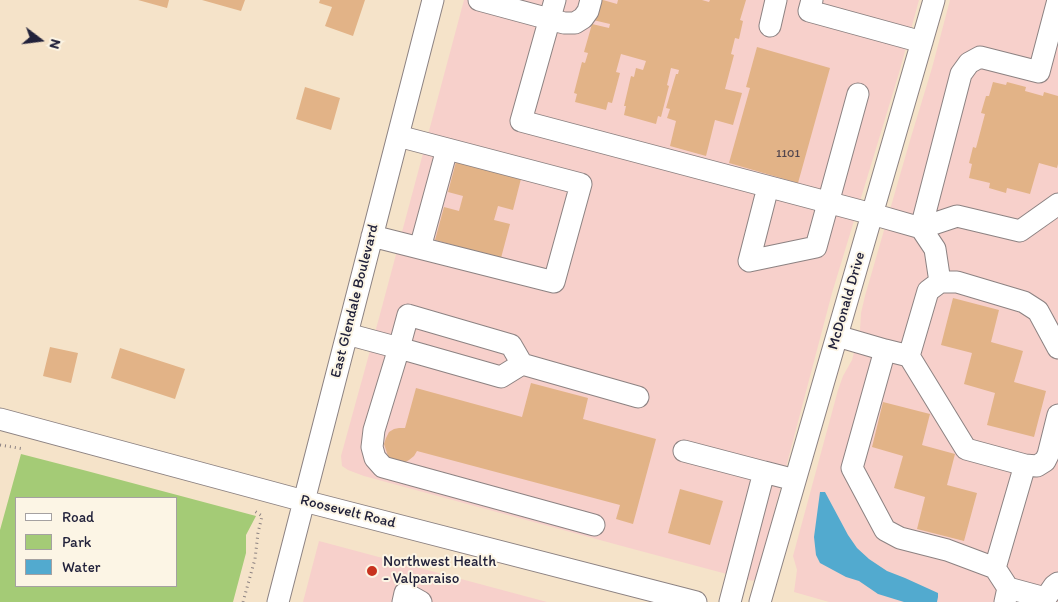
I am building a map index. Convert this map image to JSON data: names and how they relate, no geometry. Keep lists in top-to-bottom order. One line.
{"streets":{"street":["East Glendale Boulevard","McDonald Drive","Roosevelt Road"]},"crossings":[["East Glendale Boulevard","Roosevelt Road"]],"places":["Northwest Health - Valparaiso"],"house_numbers":["1101"],"legend":["Road","Park","Water"],"north":"right"}
